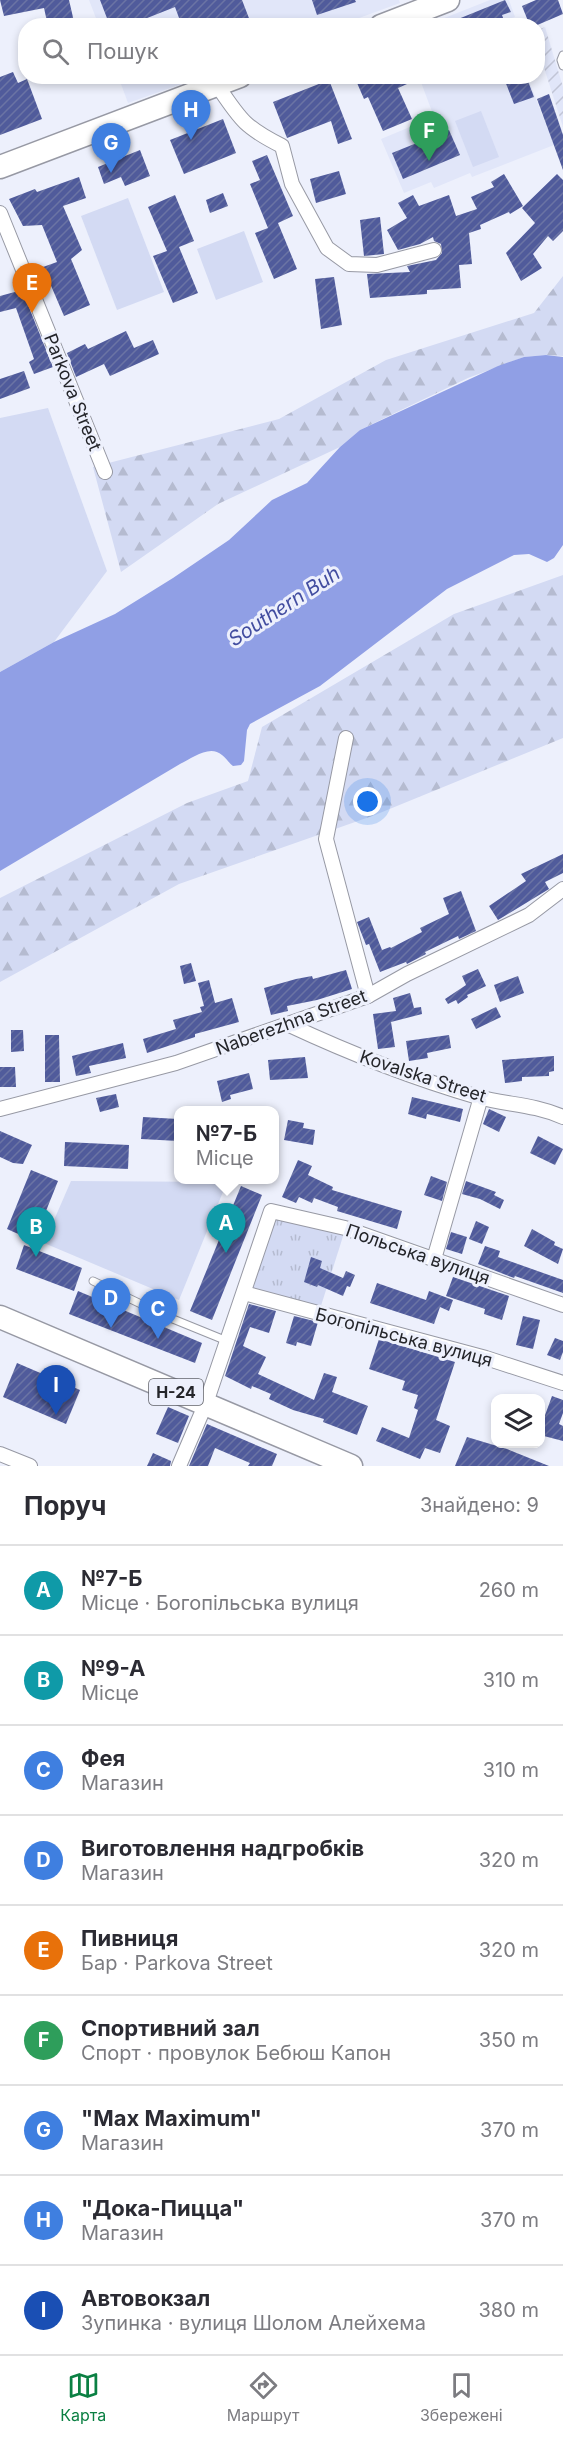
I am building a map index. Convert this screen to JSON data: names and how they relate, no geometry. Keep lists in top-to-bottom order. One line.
{"streets":{"main road":["Н-24"],"street":["Parkova Street","Naberezhna Street","Kovalska Street","Польська вулиця","Богопільська вулиця"]},"crossings":[["Naberezhna Street","Kovalska Street"],["Польська вулиця","Богопільська вулиця"]],"water":["Southern Buh"],"page":{"search":"Пошук","pins":["H","F","G","E","A","B","D","C","I"],"popup":["№7-Б","Місце"],"heading":["Поруч","Знайдено: 9"],"list":[{"mark":"A","name":"№7-Б","note":"Місце · Богопільська вулиця","value":"260 m"},{"mark":"B","name":"№9-А","note":"Місце","value":"310 m"},{"mark":"C","name":"Фея","note":"Магазин","value":"310 m"},{"mark":"D","name":"Виготовлення надгробків","note":"Магазин","value":"320 m"},{"mark":"E","name":"Пивниця","note":"Бар · Parkova Street","value":"320 m"},{"mark":"F","name":"Спортивний зал","note":"Спорт · провулок Бебюш Капон","value":"350 m"},{"mark":"G","name":"\"Max Maximum\"","note":"Магазин","value":"370 m"},{"mark":"H","name":"\"Дока-Пицца\"","note":"Магазин","value":"370 m"},{"mark":"I","name":"Автовокзал","note":"Зупинка · вулиця Шолом Алейхема","value":"380 m"}],"nav":["Карта","Маршрут","Збережені"]}}
